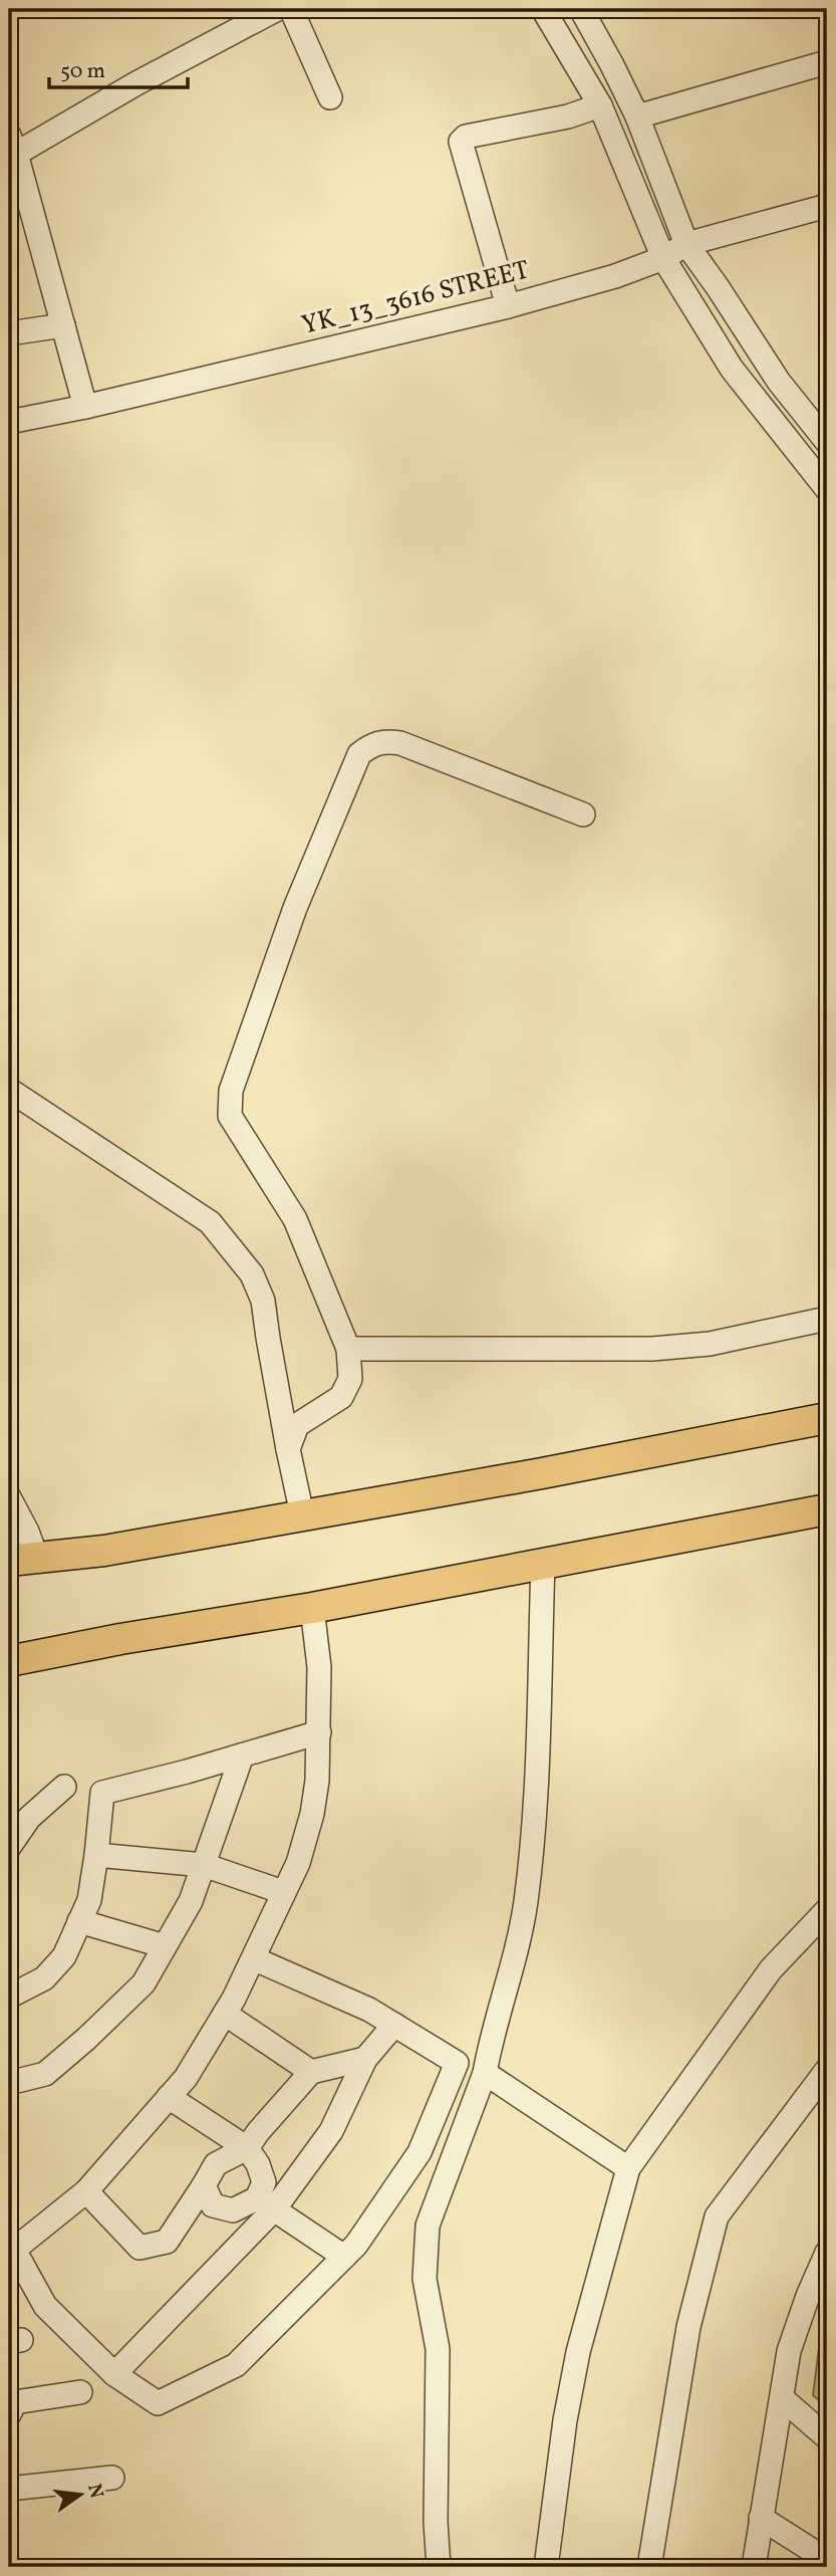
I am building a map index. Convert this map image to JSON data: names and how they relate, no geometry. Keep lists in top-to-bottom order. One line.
{"streets":{"street":["YK_13_3616 STREET"]},"scale_bar":"50 m","north":"right"}
